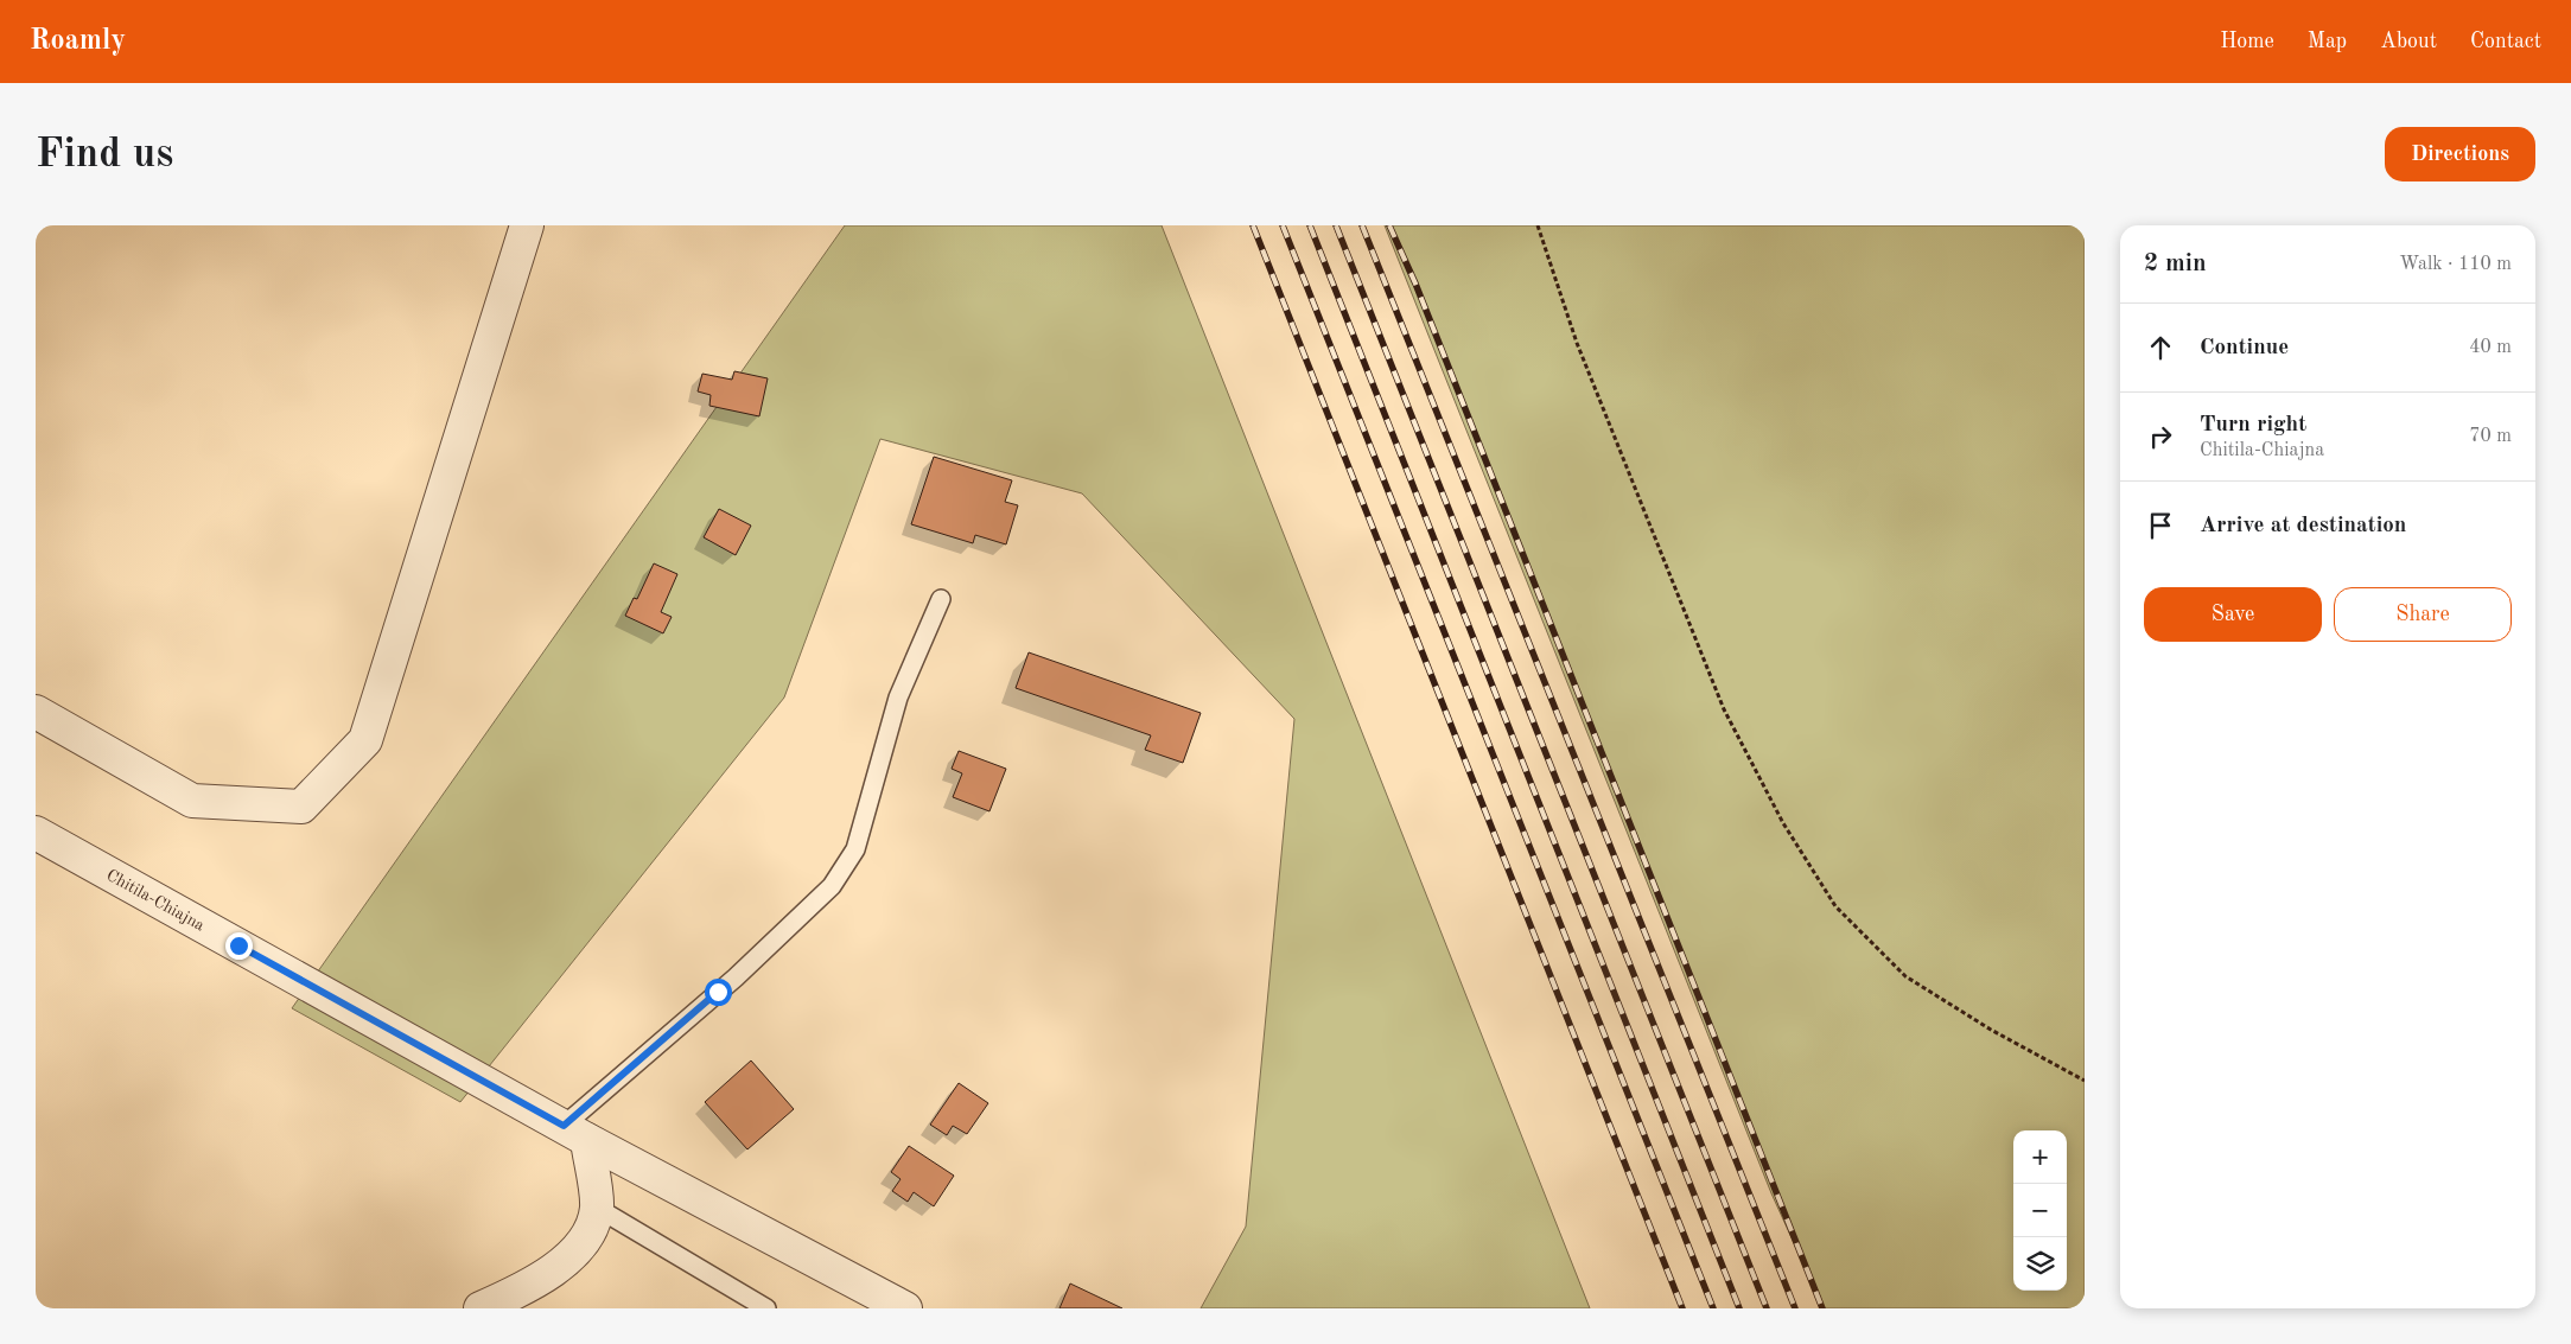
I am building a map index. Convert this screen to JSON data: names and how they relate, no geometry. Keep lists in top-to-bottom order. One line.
{"streets":{"street":["Chitila-Chiajna"]},"page":{"header":"Roamly","nav":["Home","Map","About","Contact"],"buttons":["Directions",["Save","Share"]],"title":"Find us","heading":["2 min","Walk · 110 m"],"list":[["Continue","40 m"],["Turn right","Chitila-Chiajna","70 m"],"Arrive at destination"],"map_buttons":["+","−"]}}
